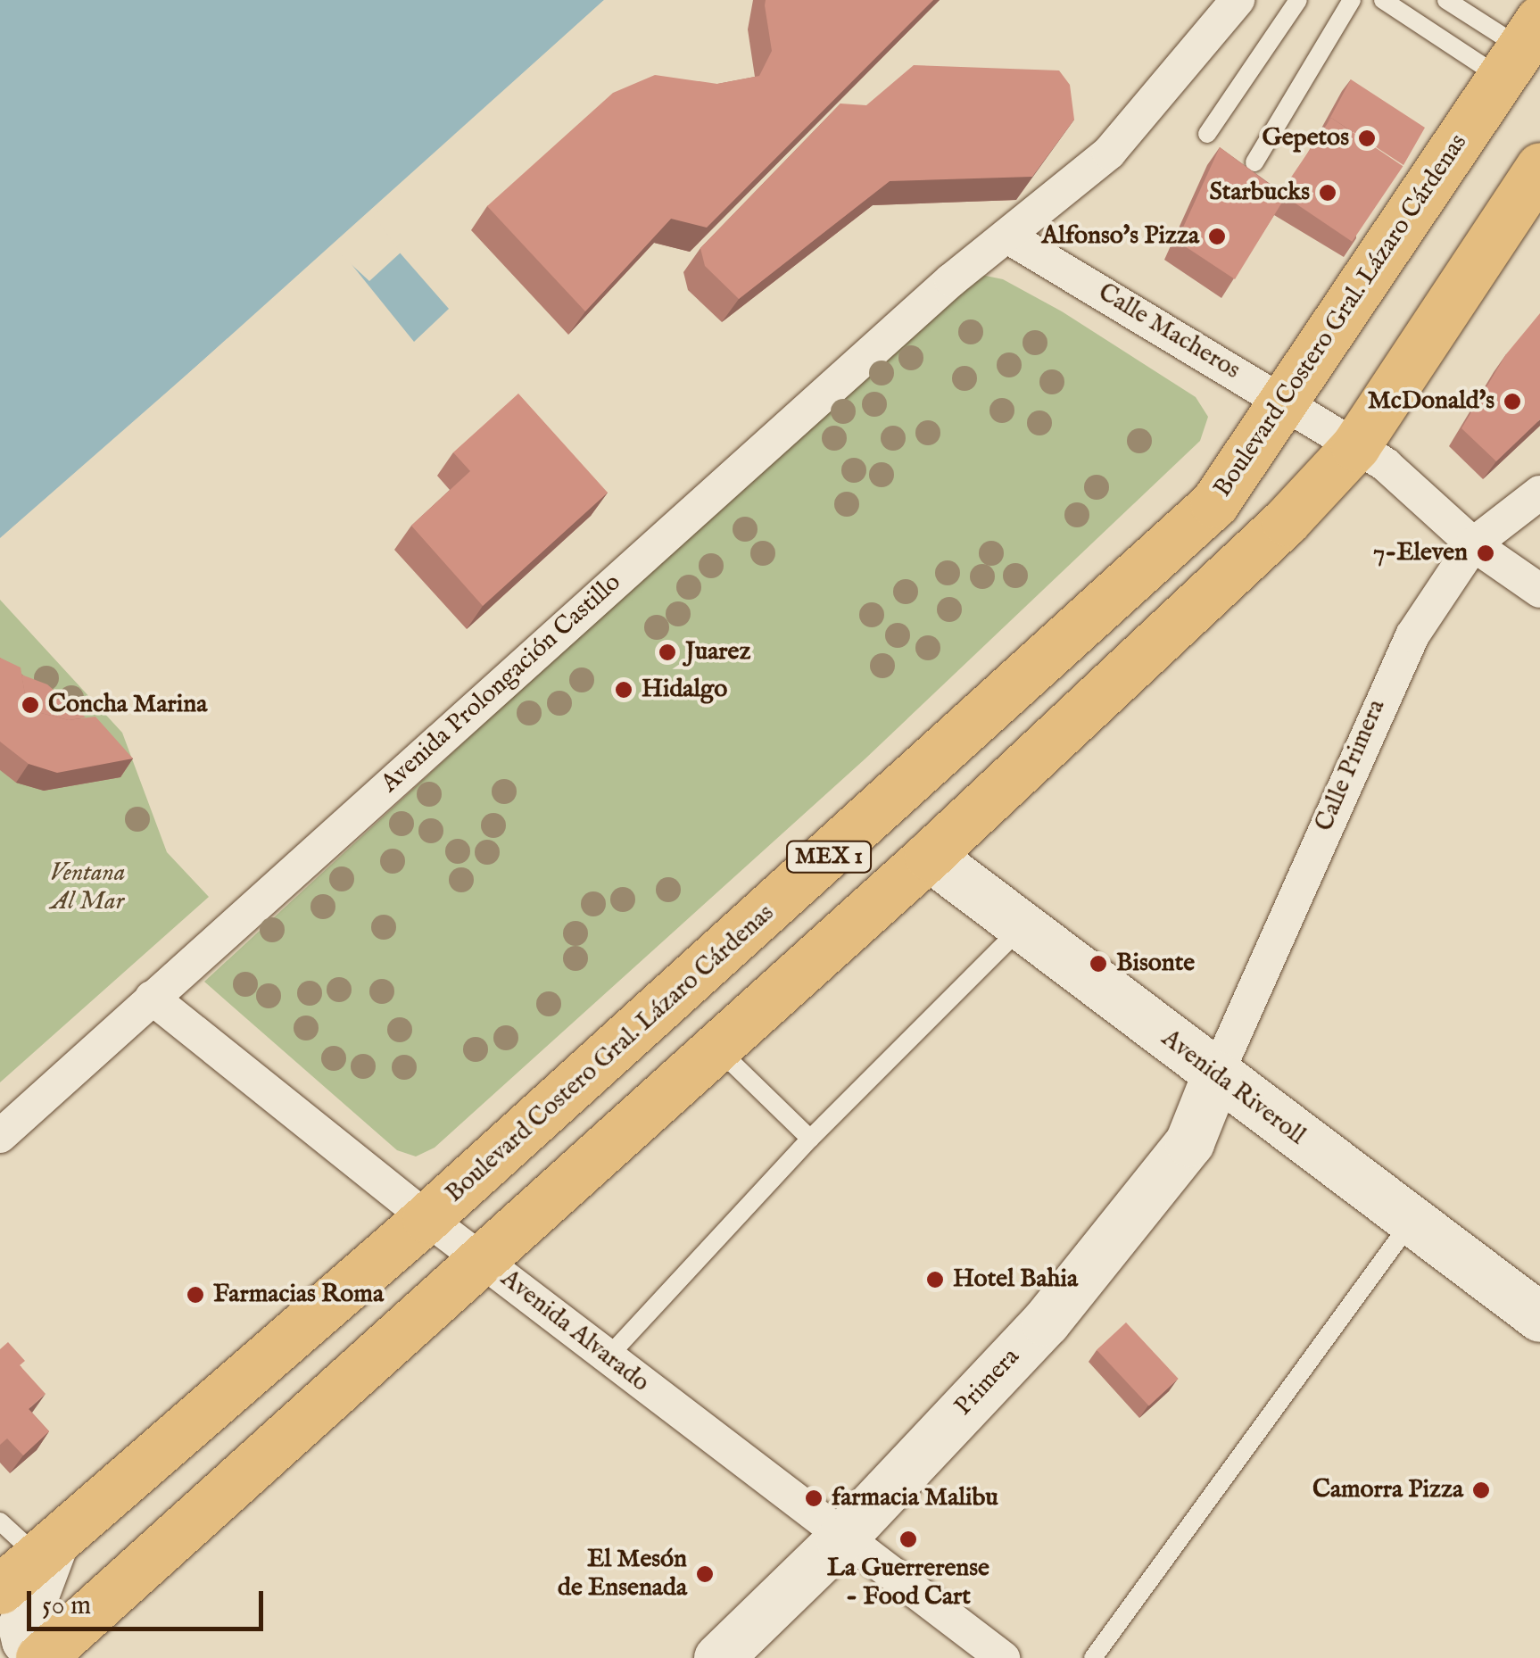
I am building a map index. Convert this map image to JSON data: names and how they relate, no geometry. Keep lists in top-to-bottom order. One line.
{"streets":{"highway":["Boulevard Costero Gral. Lázaro Cárdenas","MEX 1"],"main road":["Avenida Riveroll","Primera"],"street":["Calle Macheros","Avenida Prolongación Castillo","Calle Primera","Avenida Alvarado"]},"crossings":[["Boulevard Costero Gral. Lázaro Cárdenas","Calle Macheros"],["Boulevard Costero Gral. Lázaro Cárdenas","Avenida Alvarado"],["Calle Macheros","Avenida Prolongación Castillo"],["Calle Macheros","Calle Primera"],["Calle Macheros","MEX 1"],["Avenida Prolongación Castillo","Avenida Alvarado"],["Calle Primera","Avenida Riveroll"],["Calle Primera","Primera"],["MEX 1","Avenida Riveroll"],["MEX 1","Avenida Alvarado"],["Avenida Riveroll","Primera"],["Avenida Alvarado","Primera"]],"parks":["Ventana Al Mar"],"places":["Gepetos","Starbucks","Alfonso's Pizza","McDonald's","7-Eleven","Juarez","Hidalgo","Concha Marina","Bisonte","Hotel Bahia","Farmacias Roma","Camorra Pizza","farmacia Malibu","La Guerrerense - Food Cart","El Mesón de Ensenada"],"scale_bar":"50 m"}
